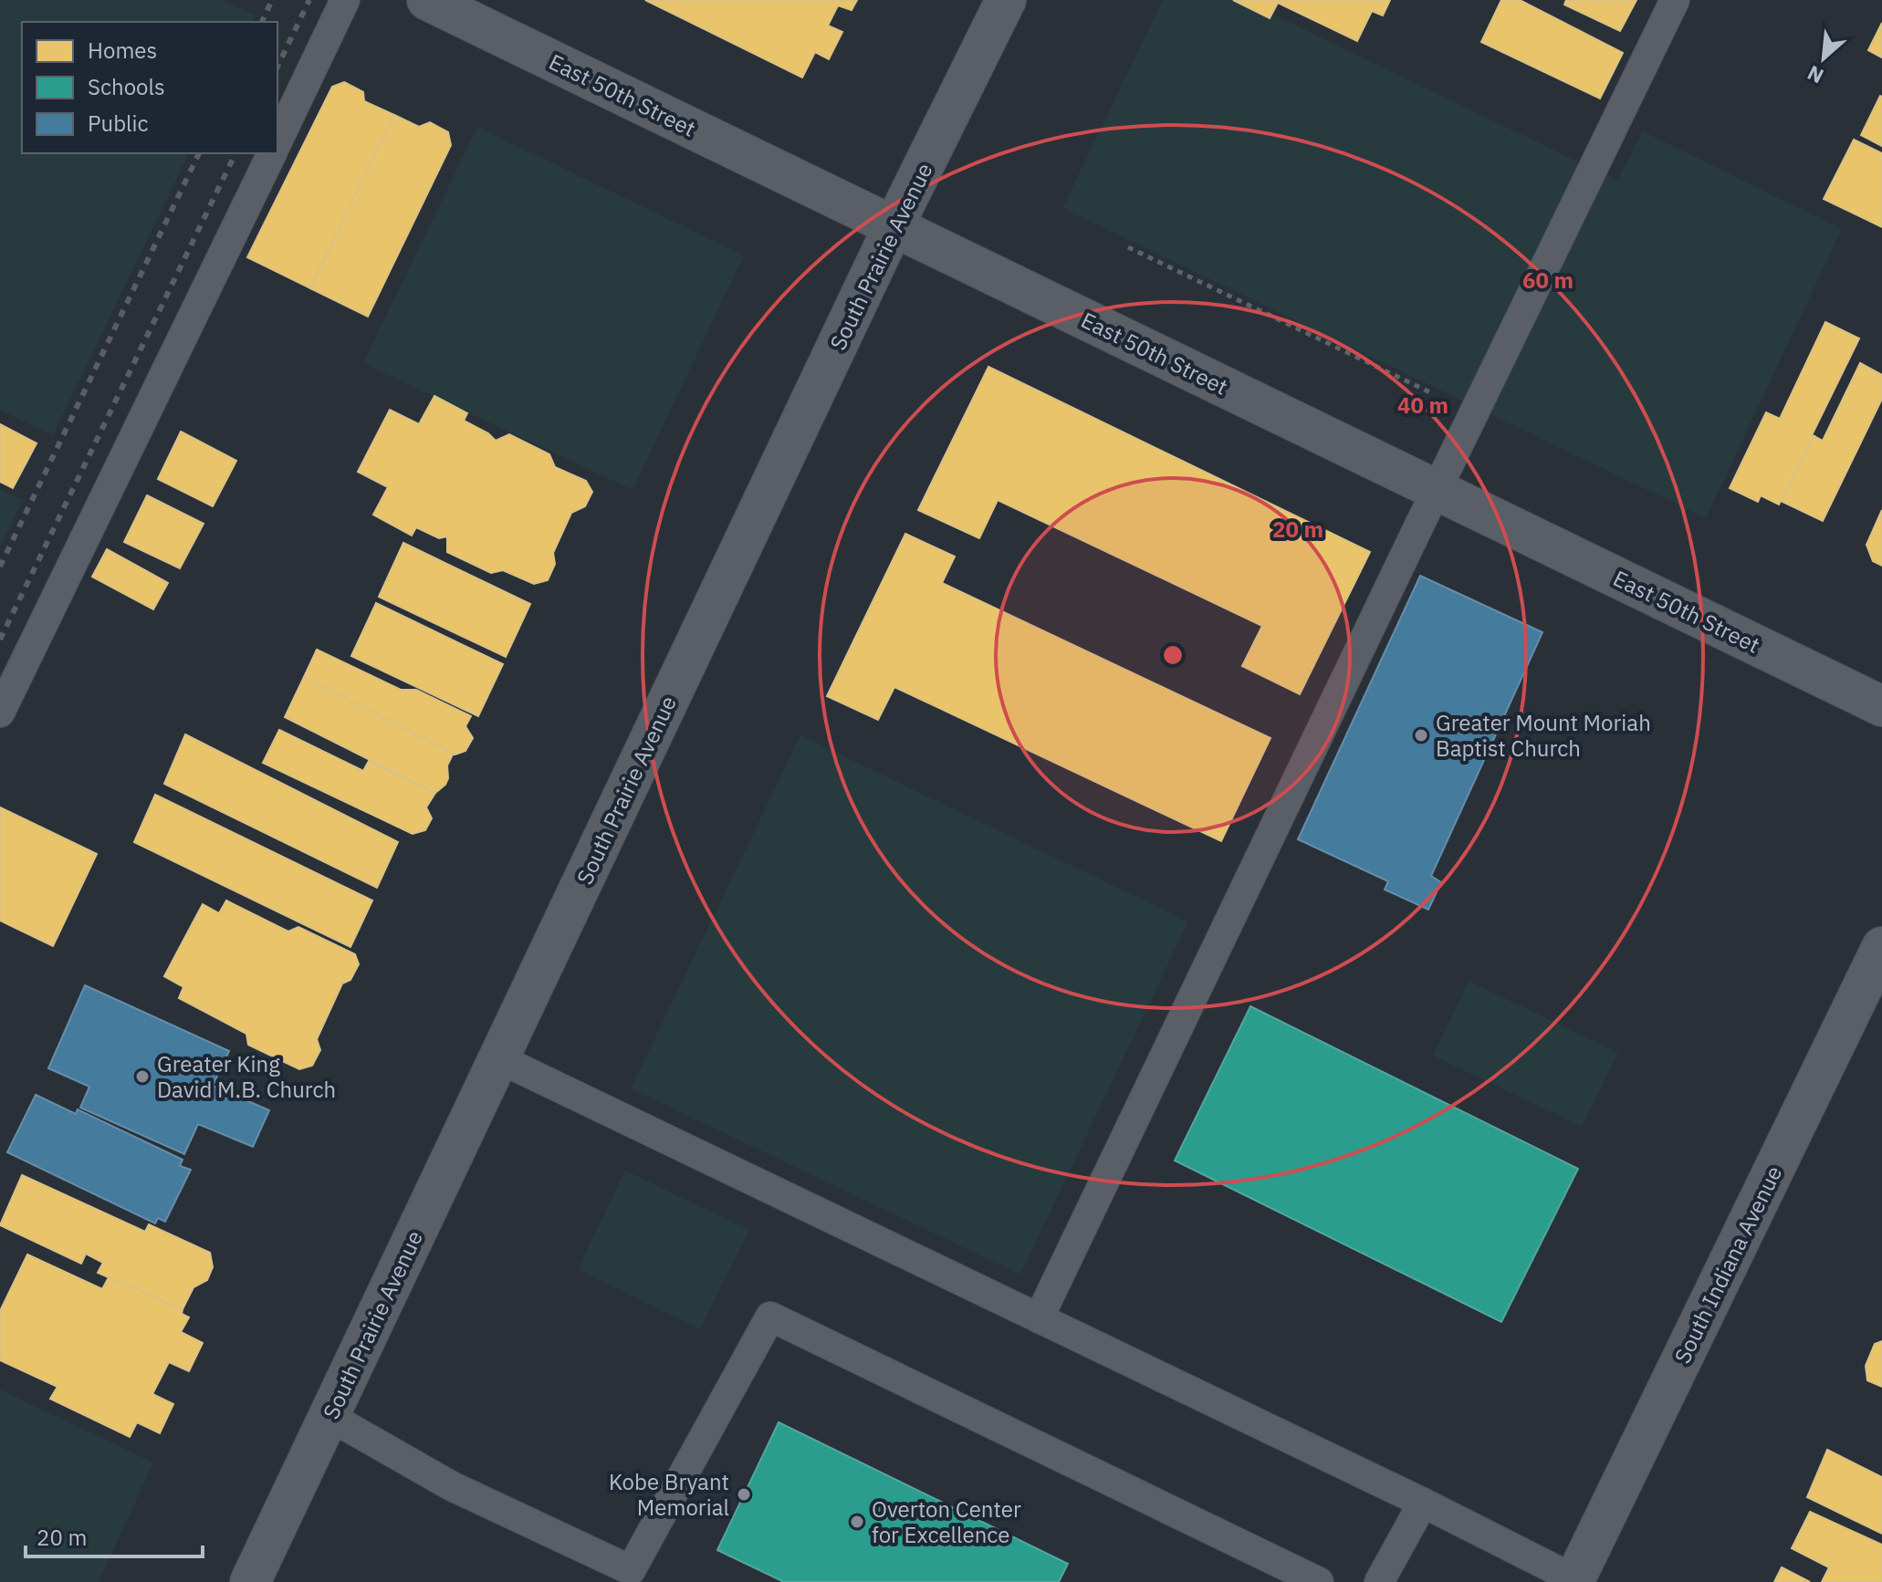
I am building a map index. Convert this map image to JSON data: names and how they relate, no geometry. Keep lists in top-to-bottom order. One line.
{"streets":{"street":["East 50th Street","South Prairie Avenue","South Indiana Avenue"]},"crossings":[["East 50th Street","South Prairie Avenue"]],"places":["Greater Mount Moriah Baptist Church","Greater King David M.B. Church","Kobe Bryant Memorial","Overton Center for Excellence"],"legend":["Homes","Schools","Public"],"scale_bar":"20 m","north":"bottom left","rings":["60 m","40 m","20 m"]}
